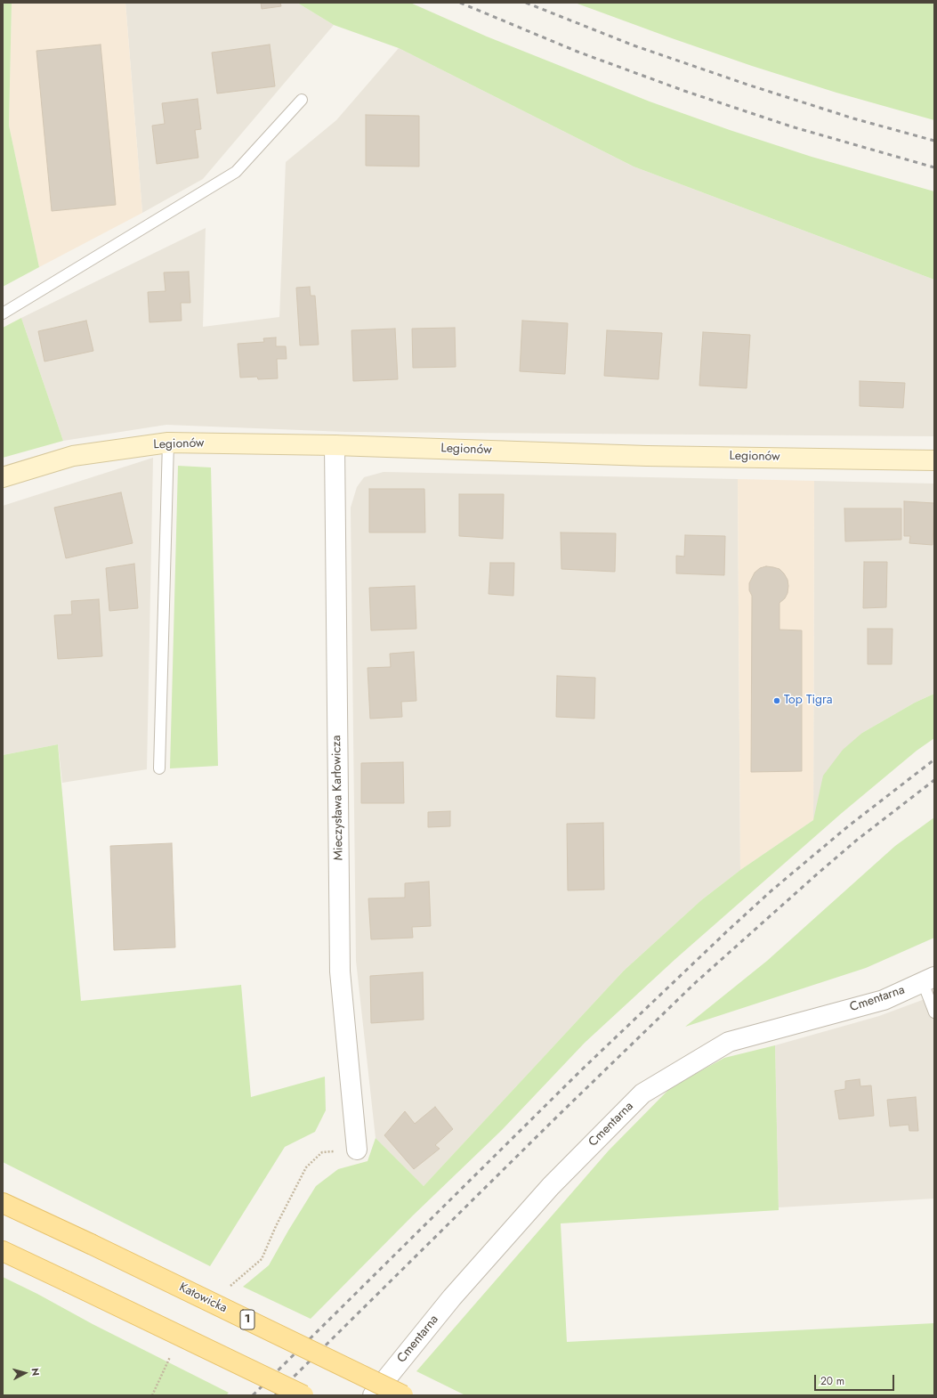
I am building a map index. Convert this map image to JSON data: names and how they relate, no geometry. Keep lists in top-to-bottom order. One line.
{"streets":{"main road":["Katowicka","1"],"street":["Legionów","Mieczysława Karłowicza","Cmentarna"]},"crossings":[["Legionów","Mieczysława Karłowicza"]],"places":["Top Tigra"],"scale_bar":"20 m","north":"right"}
